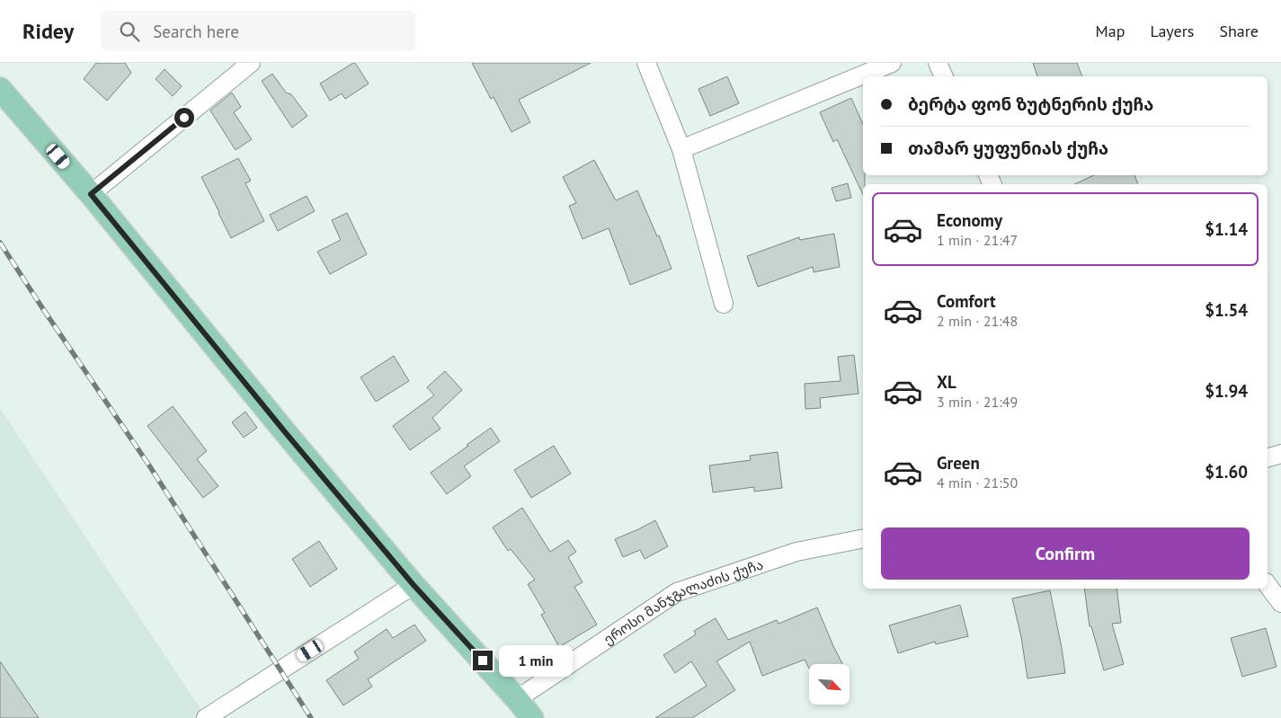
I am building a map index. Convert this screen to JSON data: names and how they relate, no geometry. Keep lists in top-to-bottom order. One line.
{"streets":{"street":["ეროსი მანჯგალაძის ქუჩა"]},"north":"bottom right","page":{"header":"Ridey","search":"Search here","nav":["Map","Layers","Share"],"banner":["ბერტა ფონ ზუტნერის ქუჩა","თამარ ყუფუნიას ქუჩა"],"list":[{"name":"Economy","note":"1 min · 21:47","value":"$1.14"},{"name":"Comfort","note":"2 min · 21:48","value":"$1.54"},{"name":"XL","note":"3 min · 21:49","value":"$1.94"},{"name":"Green","note":"4 min · 21:50","value":"$1.60"}],"buttons":"Confirm","bubble":"1 min"}}
